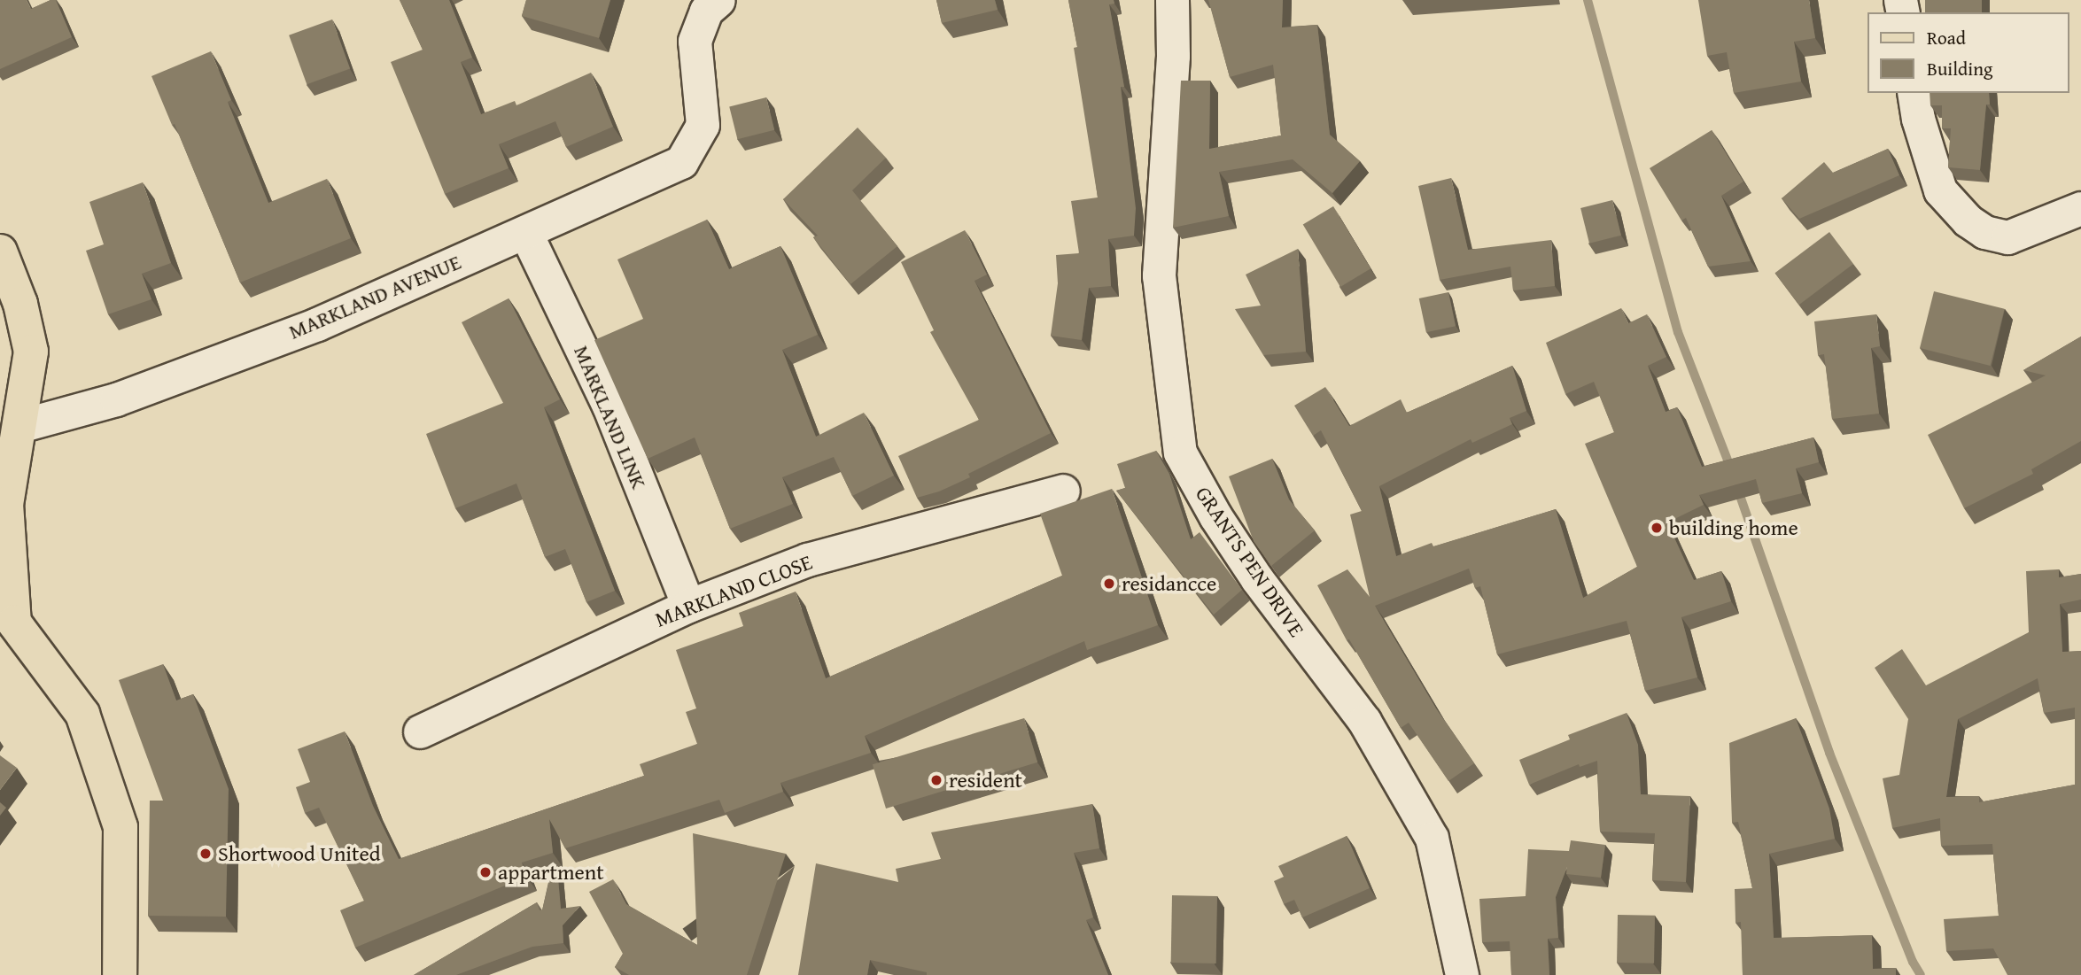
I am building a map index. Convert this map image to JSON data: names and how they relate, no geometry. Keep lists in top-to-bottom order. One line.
{"streets":{"street":["MARKLAND AVENUE","MARKLAND LINK","GRANTS PEN DRIVE","MARKLAND CLOSE"]},"crossings":[["MARKLAND AVENUE","MARKLAND LINK"],["MARKLAND LINK","MARKLAND CLOSE"]],"places":["building home","residancce","resident","Shortwood United","appartment"],"legend":["Road","Building"]}
